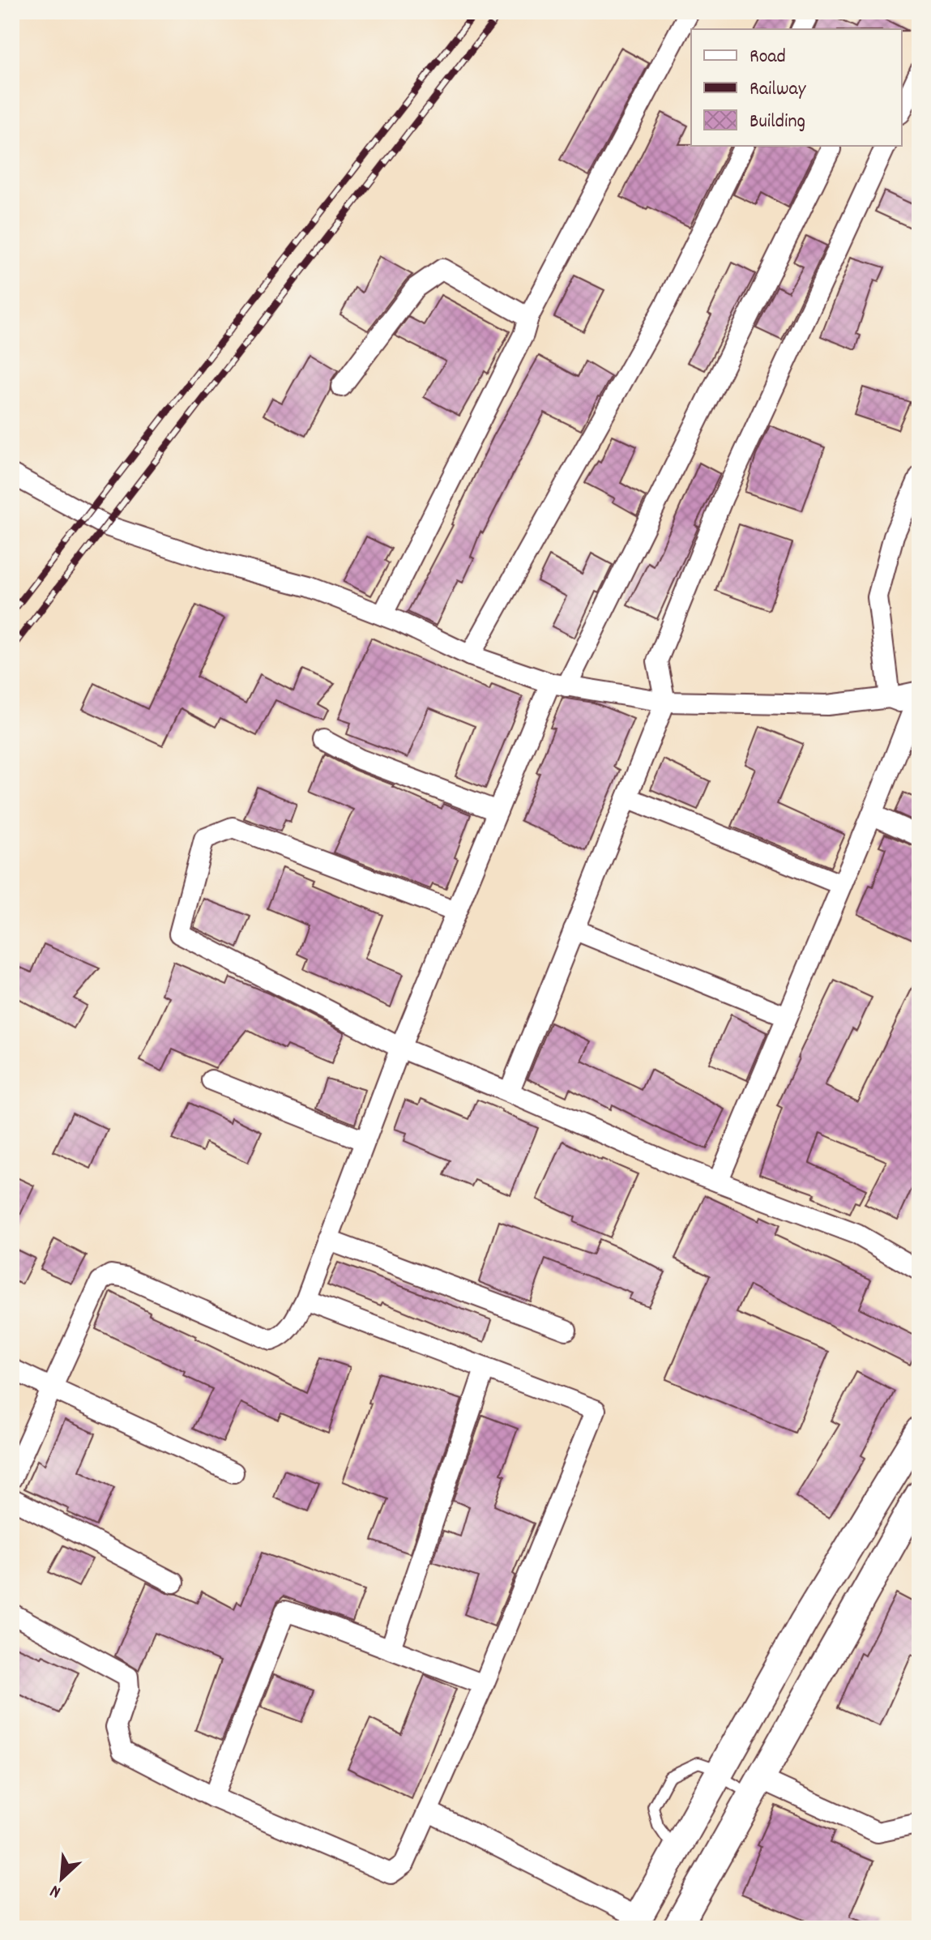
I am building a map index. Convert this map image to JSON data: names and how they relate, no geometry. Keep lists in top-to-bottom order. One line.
{"legend":["Road","Railway","Building"],"north":"bottom left"}
